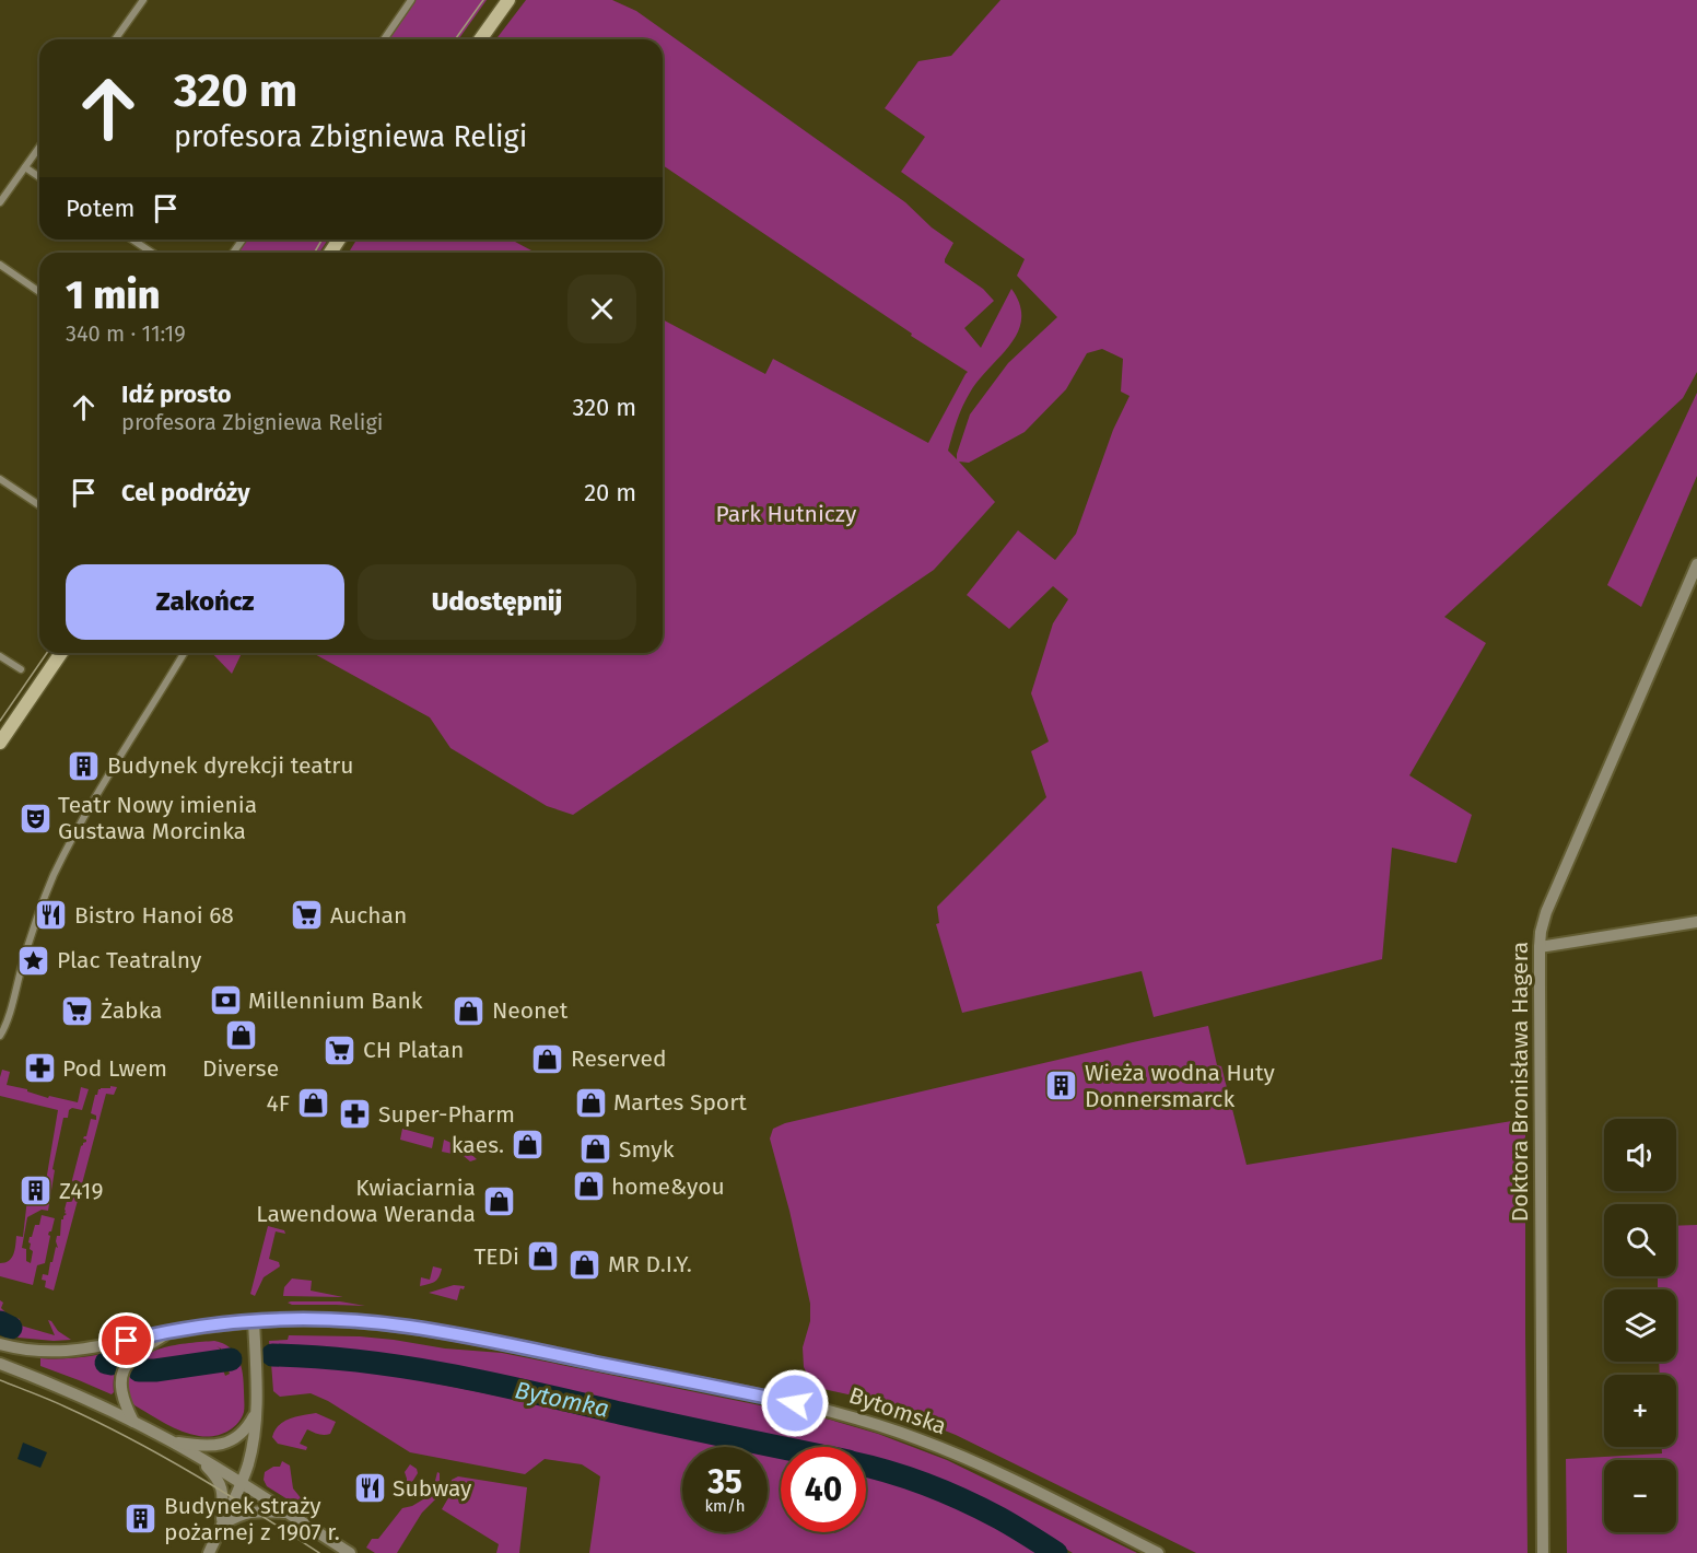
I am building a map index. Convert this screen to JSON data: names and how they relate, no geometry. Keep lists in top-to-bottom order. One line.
{"streets":{"street":["Doktora Bronisława Hagera","Bytomska"]},"water":["Bytomka"],"parks":["Park Hutniczy"],"places":{"building":["Budynek dyrekcji teatru","Wieża wodna Huty Donnersmarck","Z419","Budynek straży pożarnej z 1907 r."],"theatre":["Teatr Nowy imienia Gustawa Morcinka"],"restaurant":["Bistro Hanoi 68","Subway"],"supermarket":["Auchan","Żabka","CH Platan"],"place":["Plac Teatralny"],"bank":["Millennium Bank"],"shop":["Neonet","Diverse","Reserved","Martes Sport","4F","kaes.","Smyk","home&you","Kwiaciarnia Lawendowa Weranda","TEDi","MR D.I.Y."],"pharmacy":["Pod Lwem","Super-Pharm"]},"page":{"turn":["320 m","profesora Zbigniewa Religi"],"then":"Potem","heading":["1 min","340 m · 11:19"],"list":[{"name":"Idź prosto","note":"profesora Zbigniewa Religi","value":"320 m"},{"name":"Cel podróży","value":"20 m"}],"buttons":["Zakończ","Udostępnij"],"map_buttons":["+","−"],"speed":"35 km/h","limit":"40"}}
